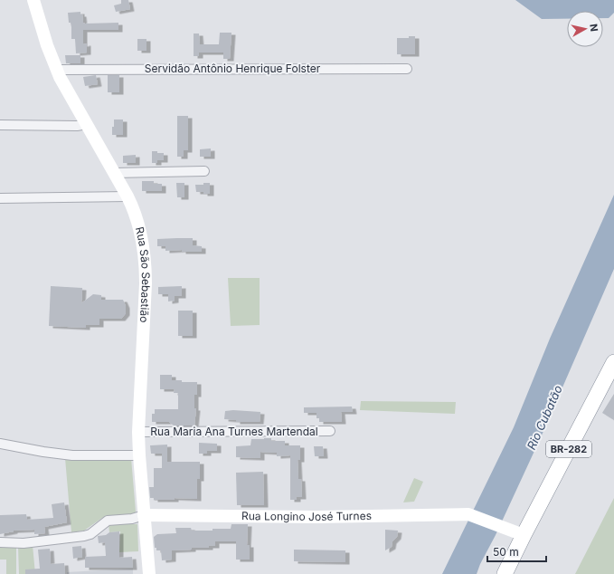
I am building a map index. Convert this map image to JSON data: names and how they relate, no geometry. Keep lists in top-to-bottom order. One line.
{"streets":{"highway":["BR-282"],"main road":["Rua São Sebastião","Rua Longino José Turnes"],"street":["Servidão Antônio Henrique Folster","Rua Maria Ana Turnes Martendal"]},"crossings":[["Servidão Antônio Henrique Folster","Rua São Sebastião"],["Rua São Sebastião","Rua Maria Ana Turnes Martendal"],["Rua São Sebastião","Rua Longino José Turnes"],["BR-282","Rua Longino José Turnes"]],"water":["Rio Cubatão"],"scale_bar":"50 m","north":"right"}
